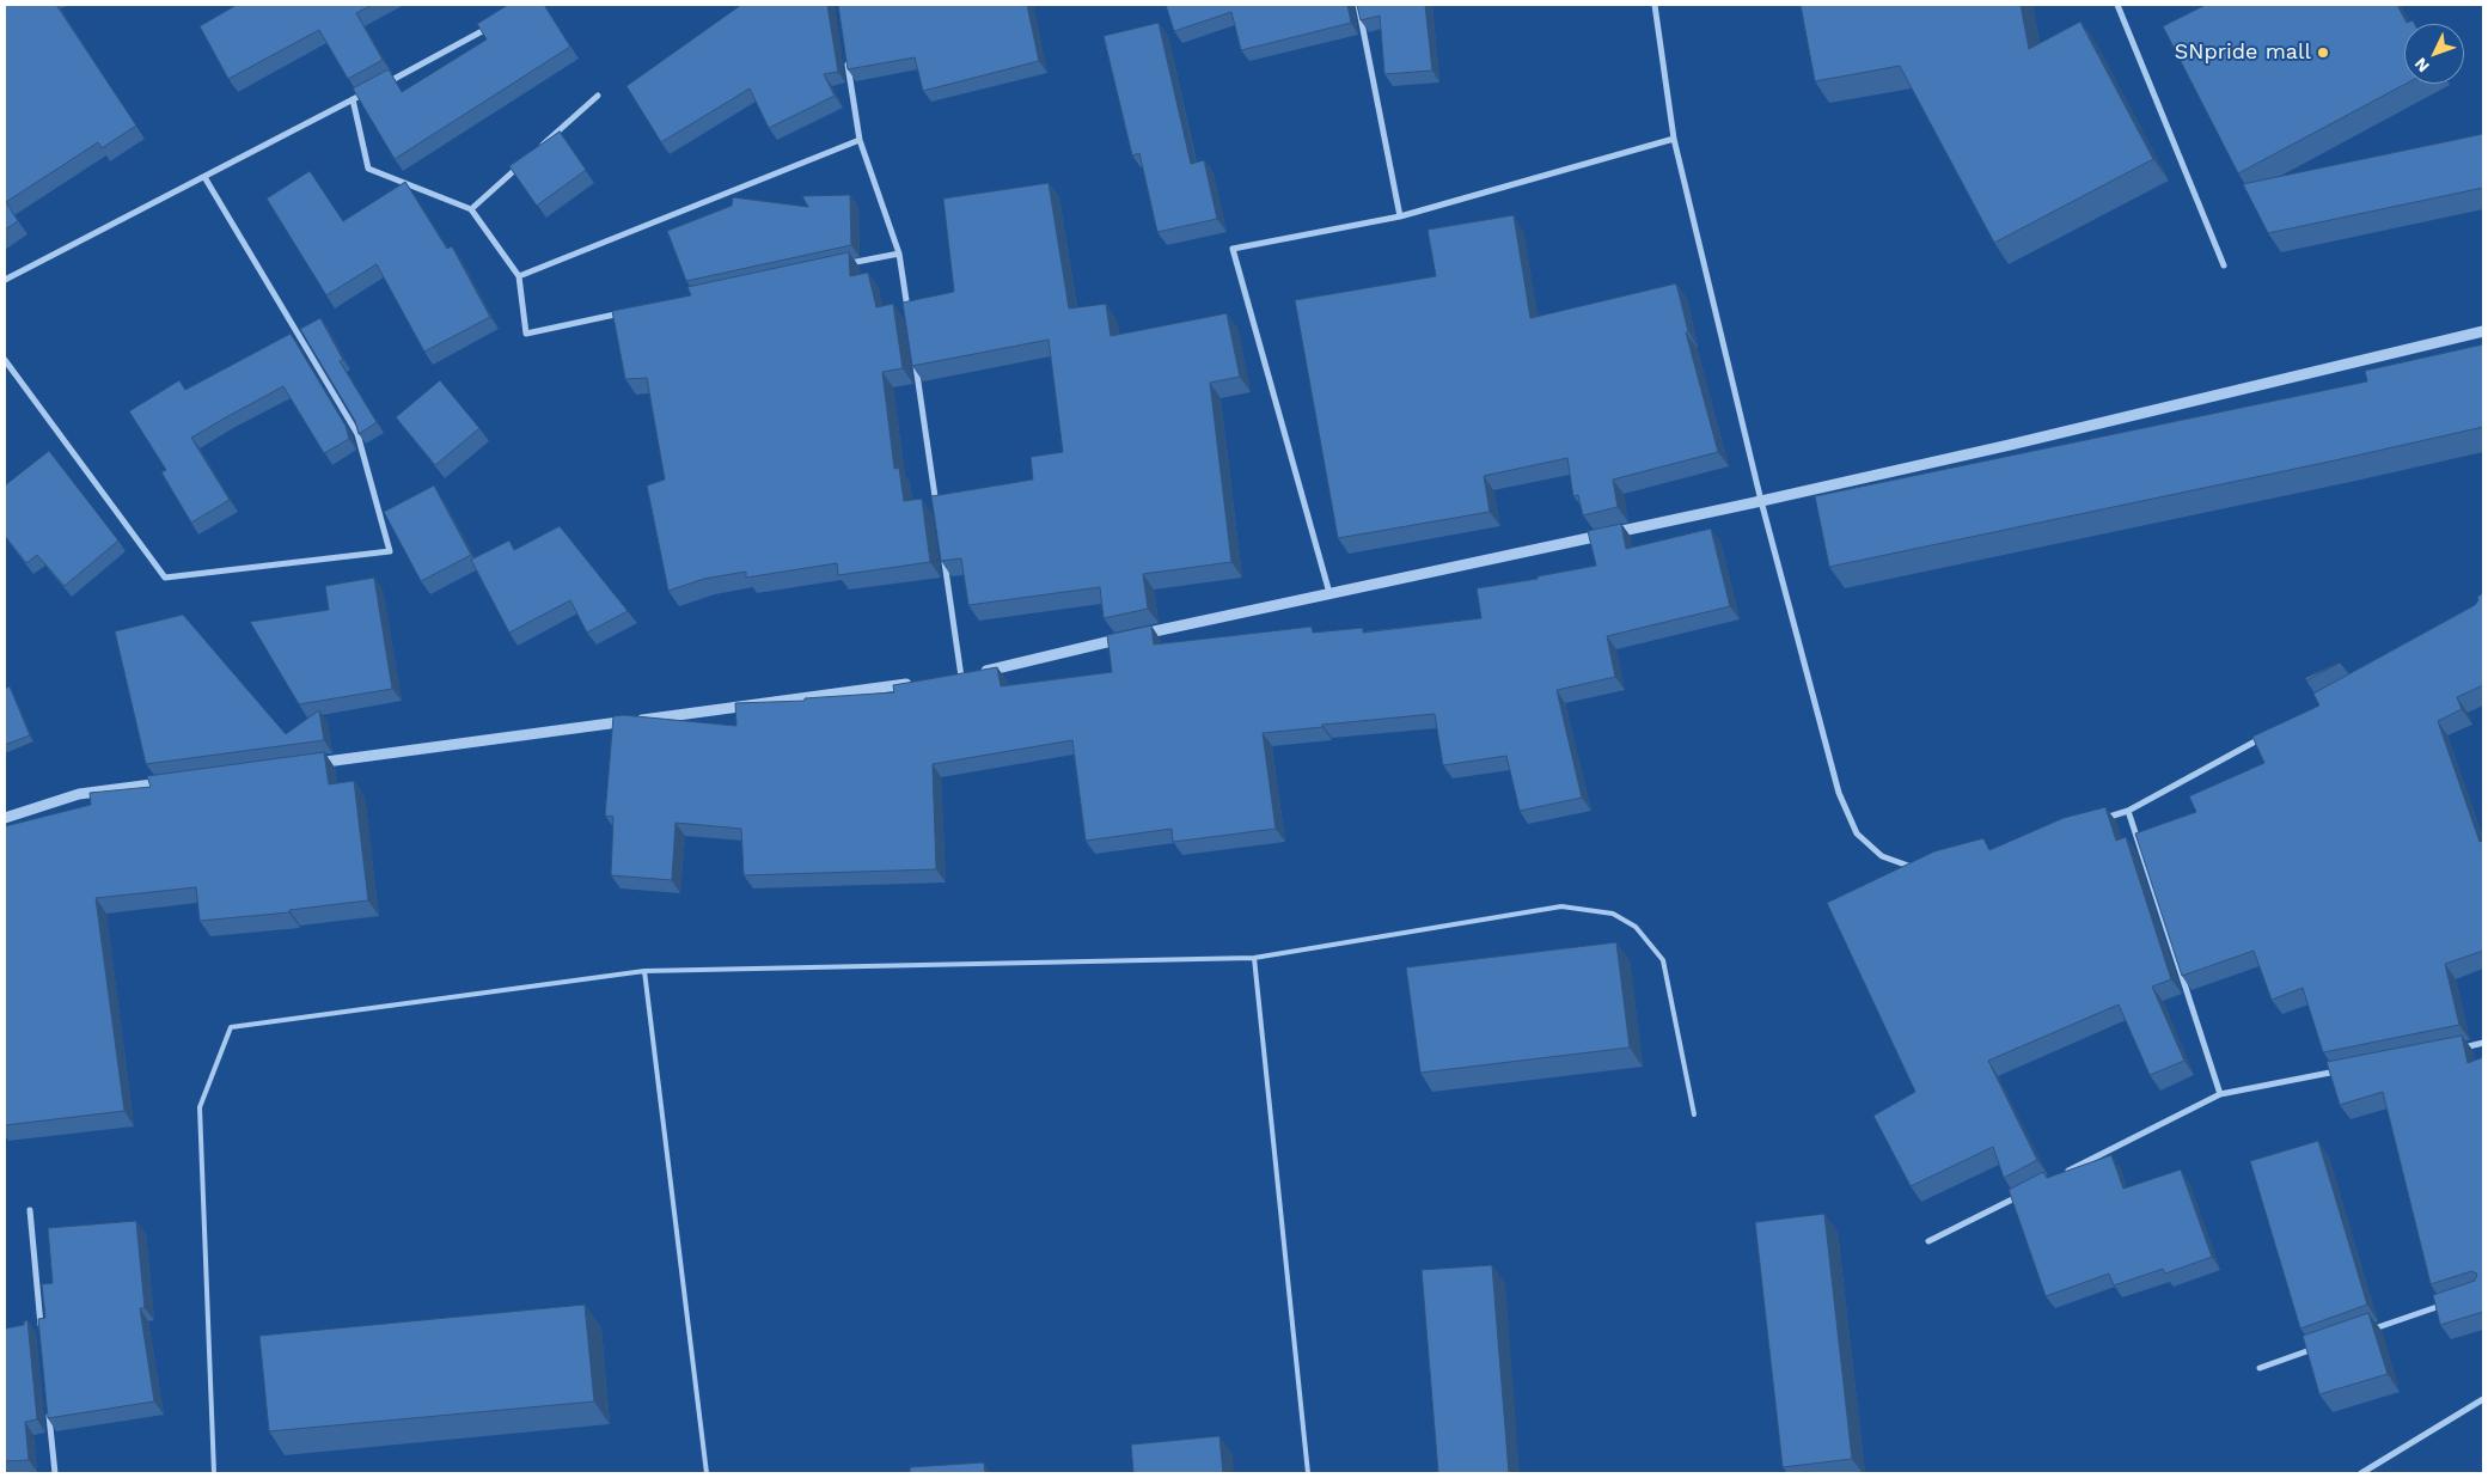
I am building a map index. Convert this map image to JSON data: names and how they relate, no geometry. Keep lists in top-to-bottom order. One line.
{"places":["SNpride mall"],"north":"bottom left"}
